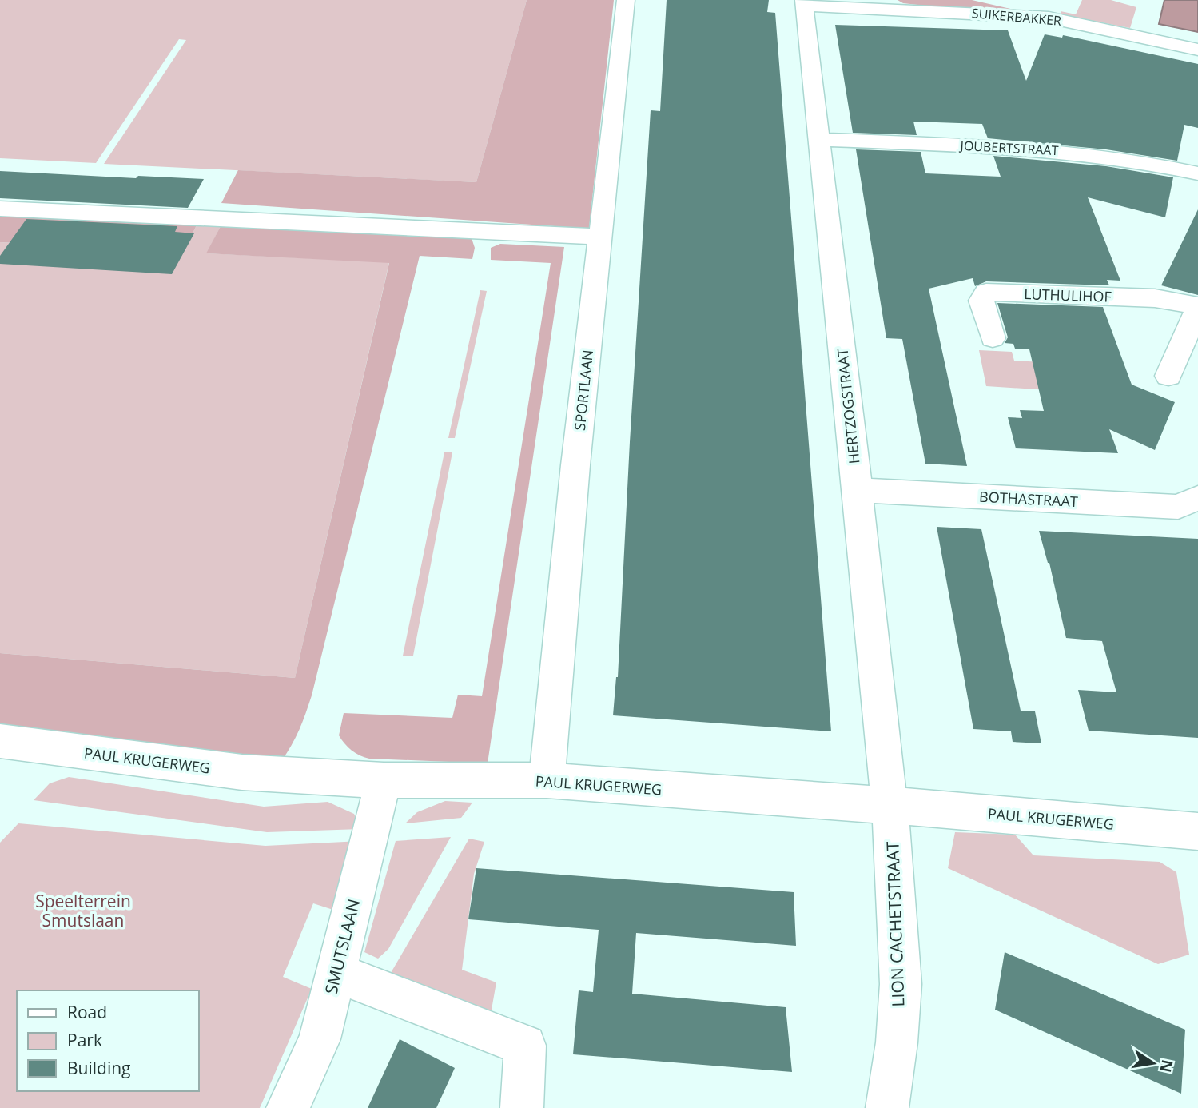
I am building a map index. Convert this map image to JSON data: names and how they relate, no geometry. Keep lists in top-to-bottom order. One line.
{"streets":{"street":["SUIKERBAKKER","JOUBERTSTRAAT","LUTHULIHOF","SPORTLAAN","HERTZOGSTRAAT","BOTHASTRAAT","PAUL KRUGERWEG","LION CACHETSTRAAT","SMUTSLAAN"]},"crossings":[["SUIKERBAKKER","HERTZOGSTRAAT"],["JOUBERTSTRAAT","HERTZOGSTRAAT"],["SPORTLAAN","PAUL KRUGERWEG"],["HERTZOGSTRAAT","BOTHASTRAAT"],["HERTZOGSTRAAT","PAUL KRUGERWEG"],["HERTZOGSTRAAT","LION CACHETSTRAAT"],["PAUL KRUGERWEG","LION CACHETSTRAAT"],["PAUL KRUGERWEG","SMUTSLAAN"]],"parks":["Speelterrein Smutslaan"],"legend":["Road","Park","Building"],"north":"right"}
